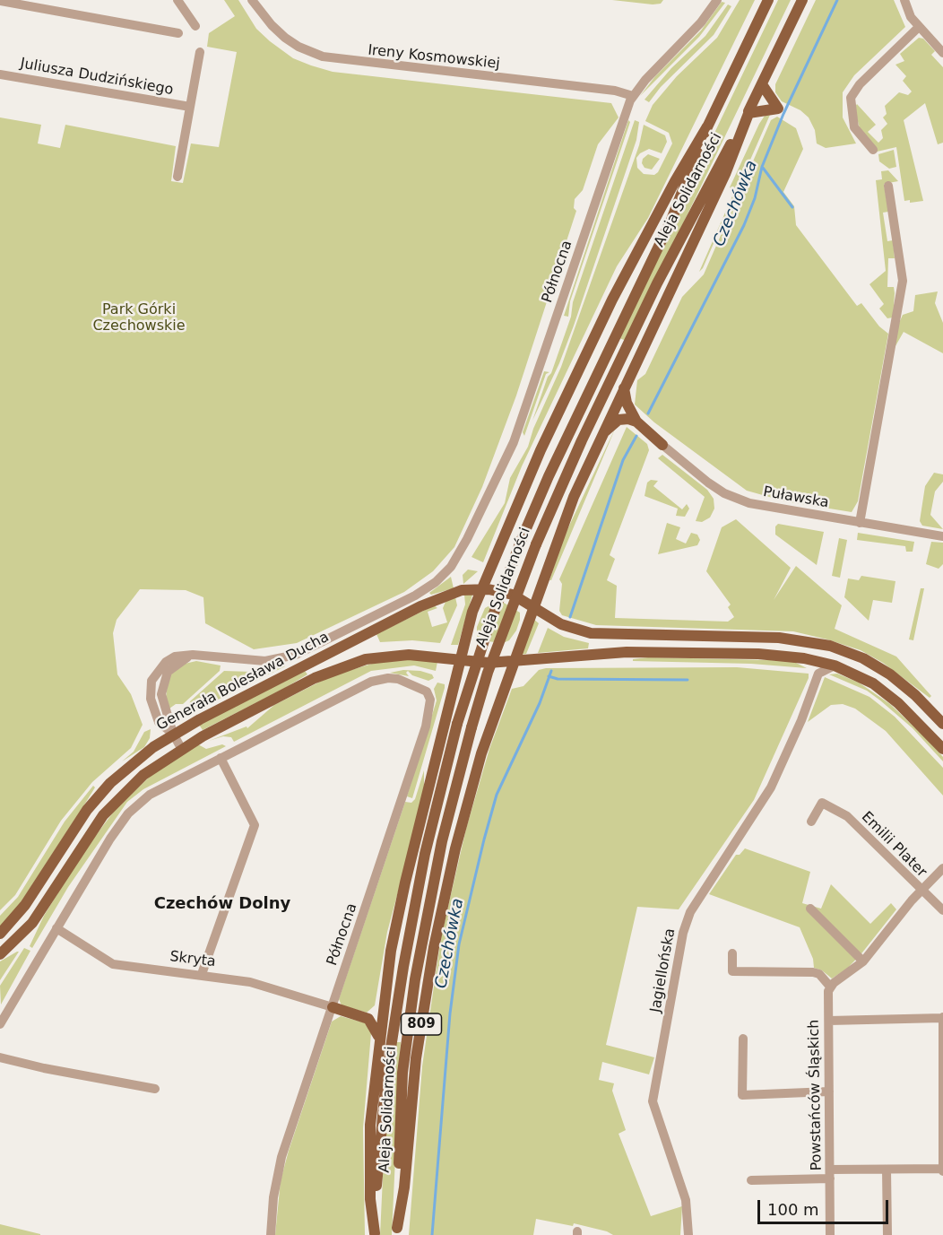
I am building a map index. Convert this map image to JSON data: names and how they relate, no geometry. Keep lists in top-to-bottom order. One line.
{"streets":{"main road":["Aleja Solidarności","Generała Bolesława Ducha","809"],"street":["Ireny Kosmowskiej","Juliusza Dudzińskiego","Północna","Puławska","Emilii Plater","Skryta","Jagiellońska","Powstańców Śląskich"]},"crossings":[["Ireny Kosmowskiej","Północna"],["Aleja Solidarności","809"],["Północna","Generała Bolesława Ducha"],["Północna","Skryta"],["Generała Bolesława Ducha","809"]],"districts":["Czechów Dolny"],"water":["Czechówka"],"parks":["Park Górki Czechowskie"],"scale_bar":"100 m"}
